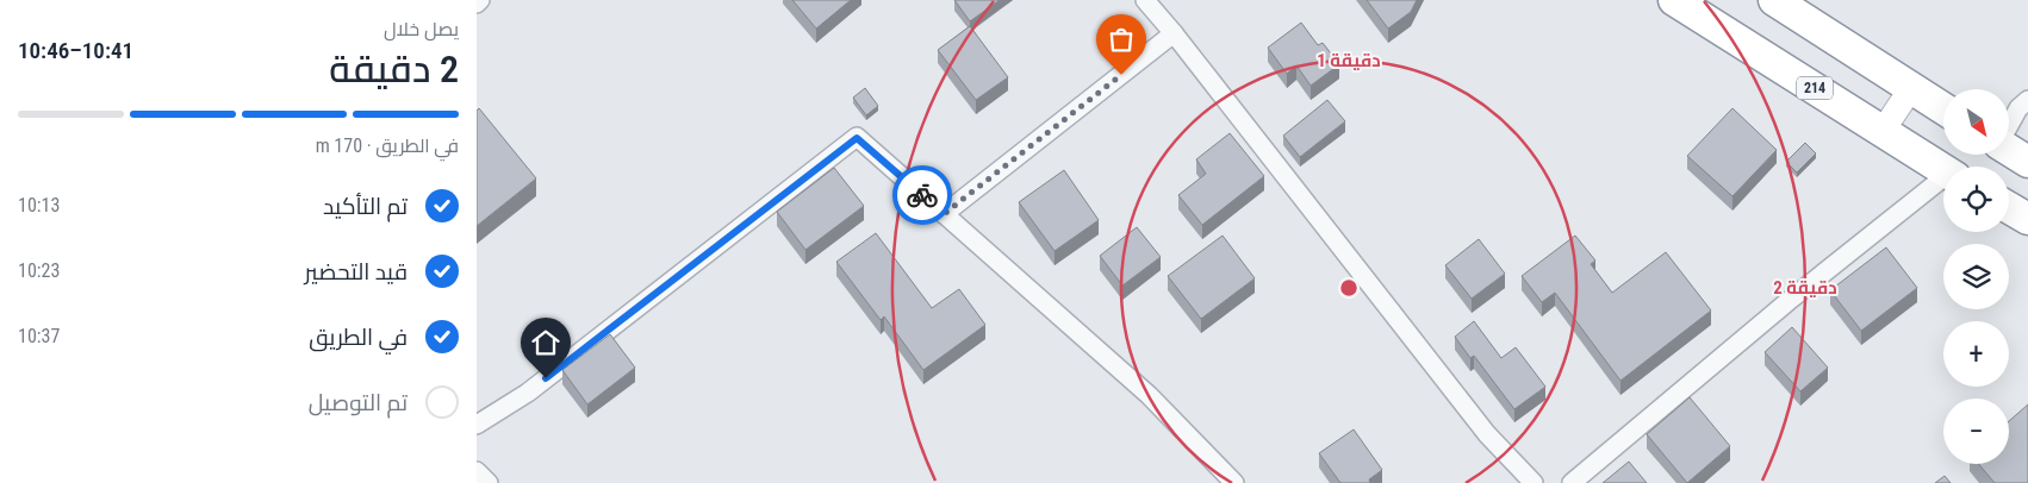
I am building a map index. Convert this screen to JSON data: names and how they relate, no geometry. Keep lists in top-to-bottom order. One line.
{"streets":{"highway":["214"]},"north":"bottom right","page":{"heading":["2 دقيقة","يصل خلال","10:41–10:46"],"map_buttons":["+","−"],"bar":"في الطريق · 170 m","list":[["تم التأكيد","10:13"],["قيد التحضير","10:23"],["في الطريق","10:37"],"تم التوصيل"]},"rings":["1 دقيقة","2 دقيقة"]}
